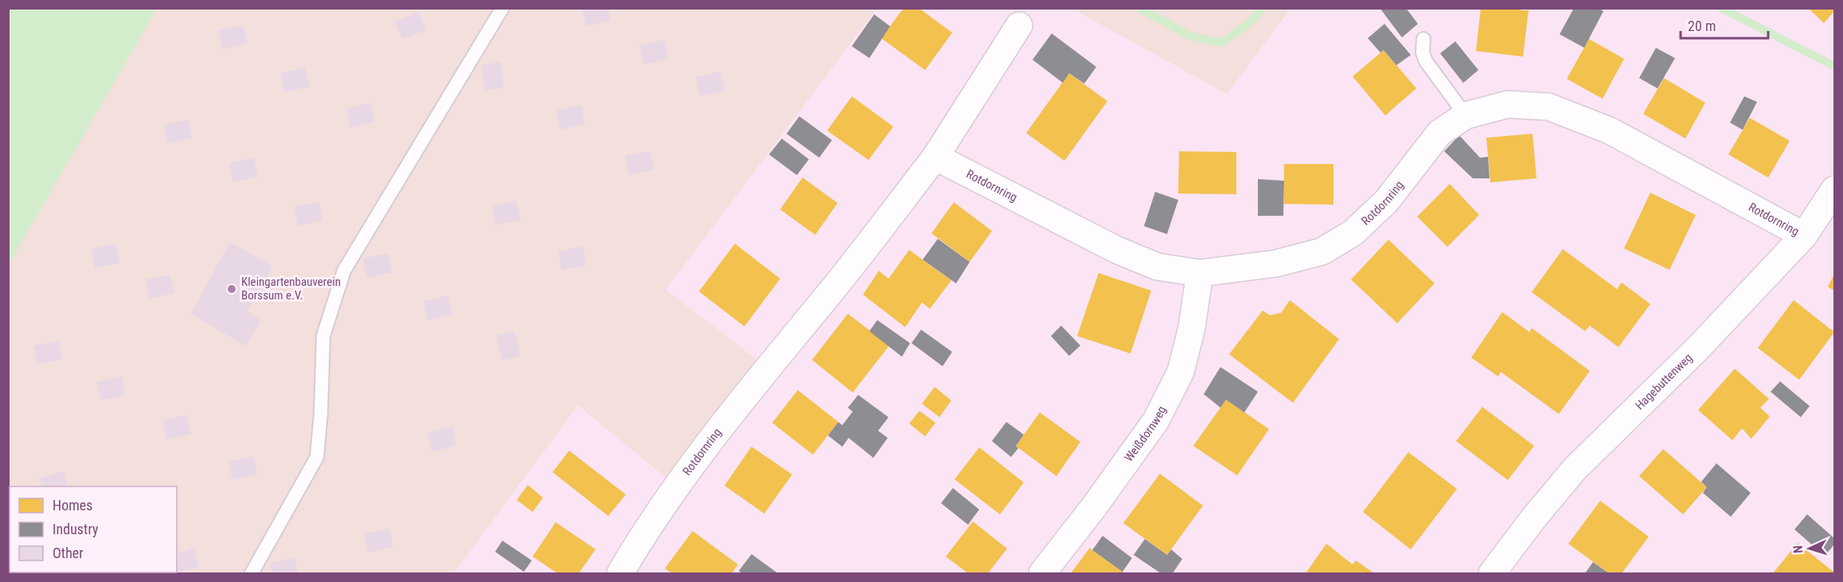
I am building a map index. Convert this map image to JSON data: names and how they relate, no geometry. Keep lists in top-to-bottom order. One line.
{"streets":{"street":["Rotdornring","Hagebuttenweg","Weißdornweg"]},"crossings":[["Rotdornring","Hagebuttenweg"],["Rotdornring","Weißdornweg"]],"places":["Kleingartenbauverein Borssum e.V."],"legend":["Homes","Industry","Other"],"scale_bar":"20 m","north":"left"}
